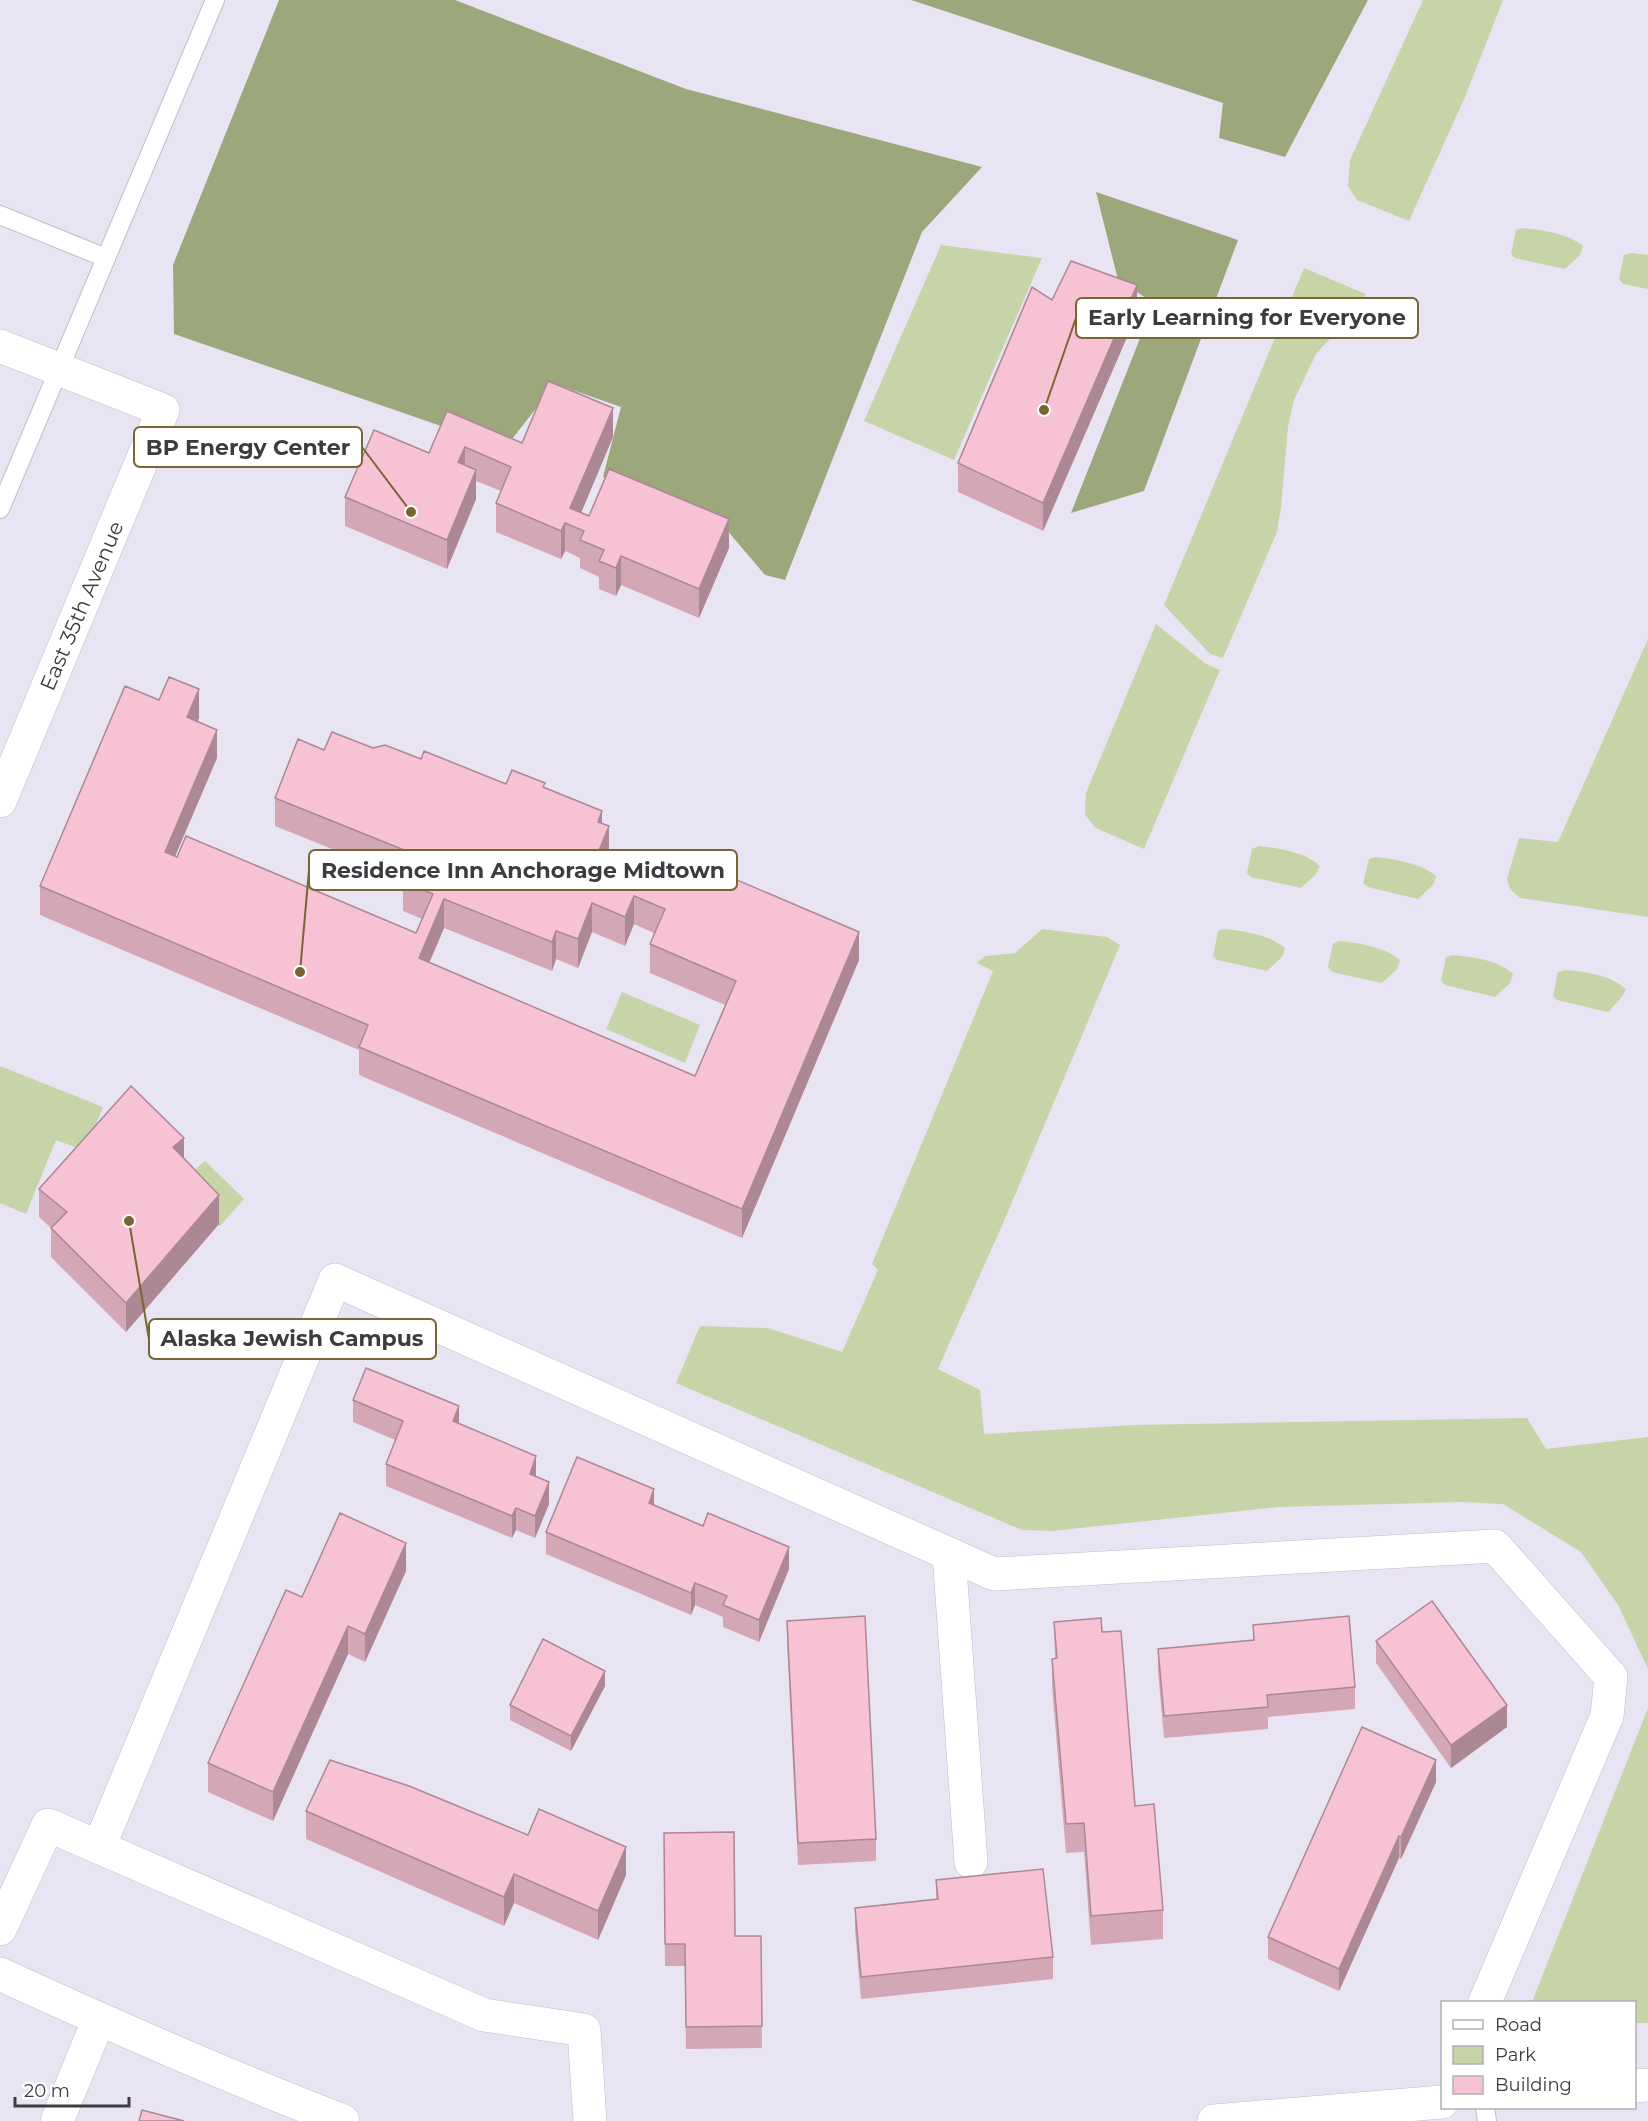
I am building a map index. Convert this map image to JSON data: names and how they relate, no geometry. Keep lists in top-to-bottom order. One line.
{"streets":{"street":["East 35th Avenue"]},"places":["Early Learning for Everyone","BP Energy Center","Residence Inn Anchorage Midtown","Alaska Jewish Campus"],"legend":["Road","Park","Building"],"scale_bar":"20 m"}
